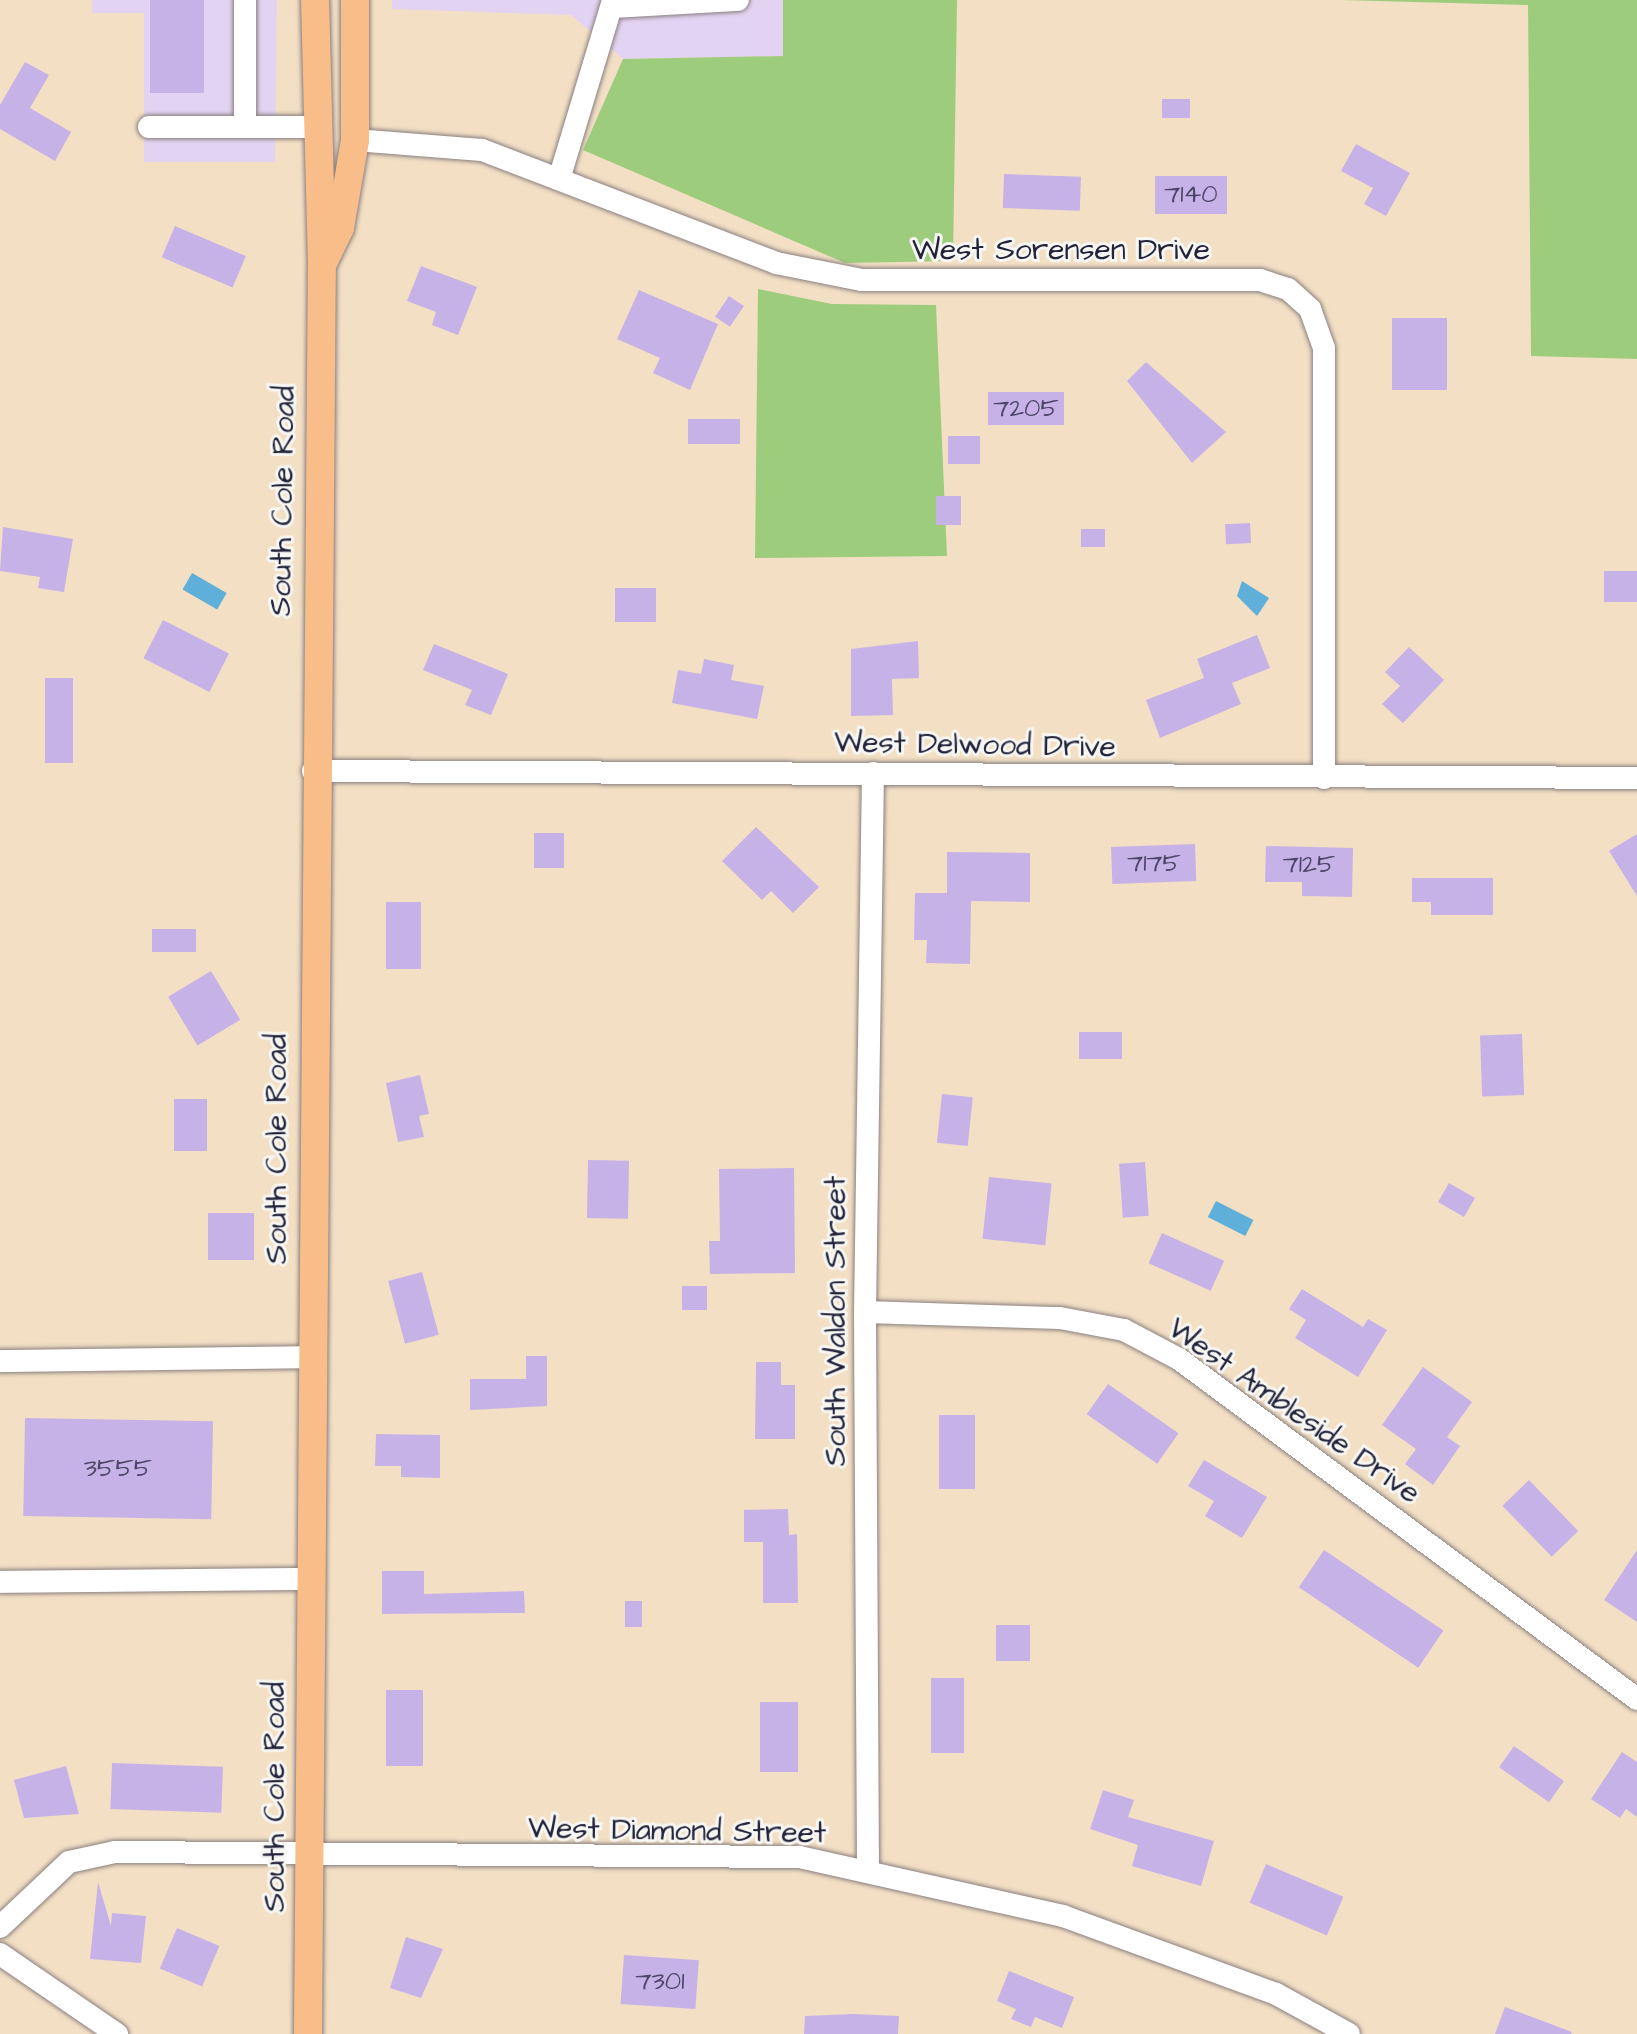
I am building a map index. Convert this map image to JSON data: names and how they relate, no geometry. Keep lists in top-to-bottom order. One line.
{"streets":{"main road":["South Cole Road"],"street":["West Sorensen Drive","West Delwood Drive","South Waldon Street","West Ambleside Drive","West Diamond Street"]},"crossings":[["West Sorensen Drive","South Cole Road"],["West Sorensen Drive","West Delwood Drive"],["South Cole Road","West Delwood Drive"],["South Cole Road","West Diamond Street"],["West Delwood Drive","South Waldon Street"],["South Waldon Street","West Ambleside Drive"],["South Waldon Street","West Diamond Street"]],"house_numbers":["7140","7205","7175","7125","3555","7301"]}
